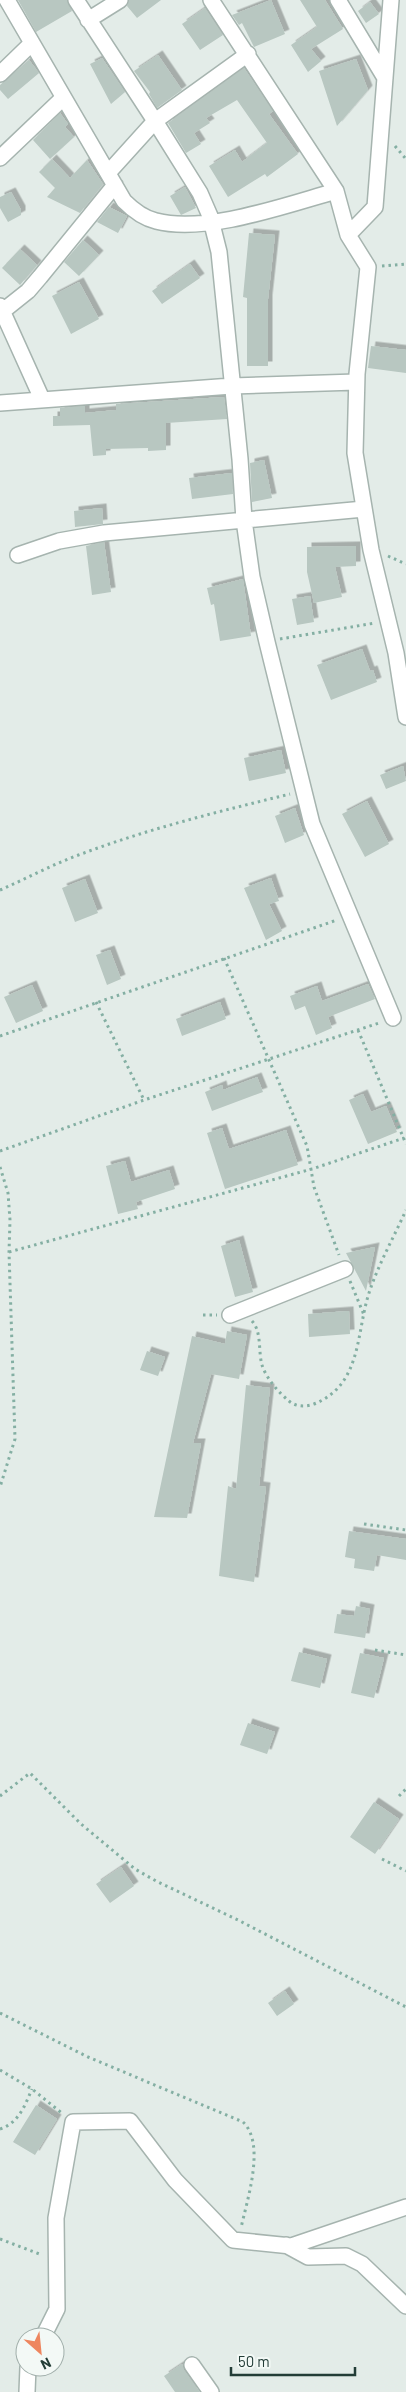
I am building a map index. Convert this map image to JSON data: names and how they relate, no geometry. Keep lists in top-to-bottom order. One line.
{"scale_bar":"50 m","north":"bottom right"}
